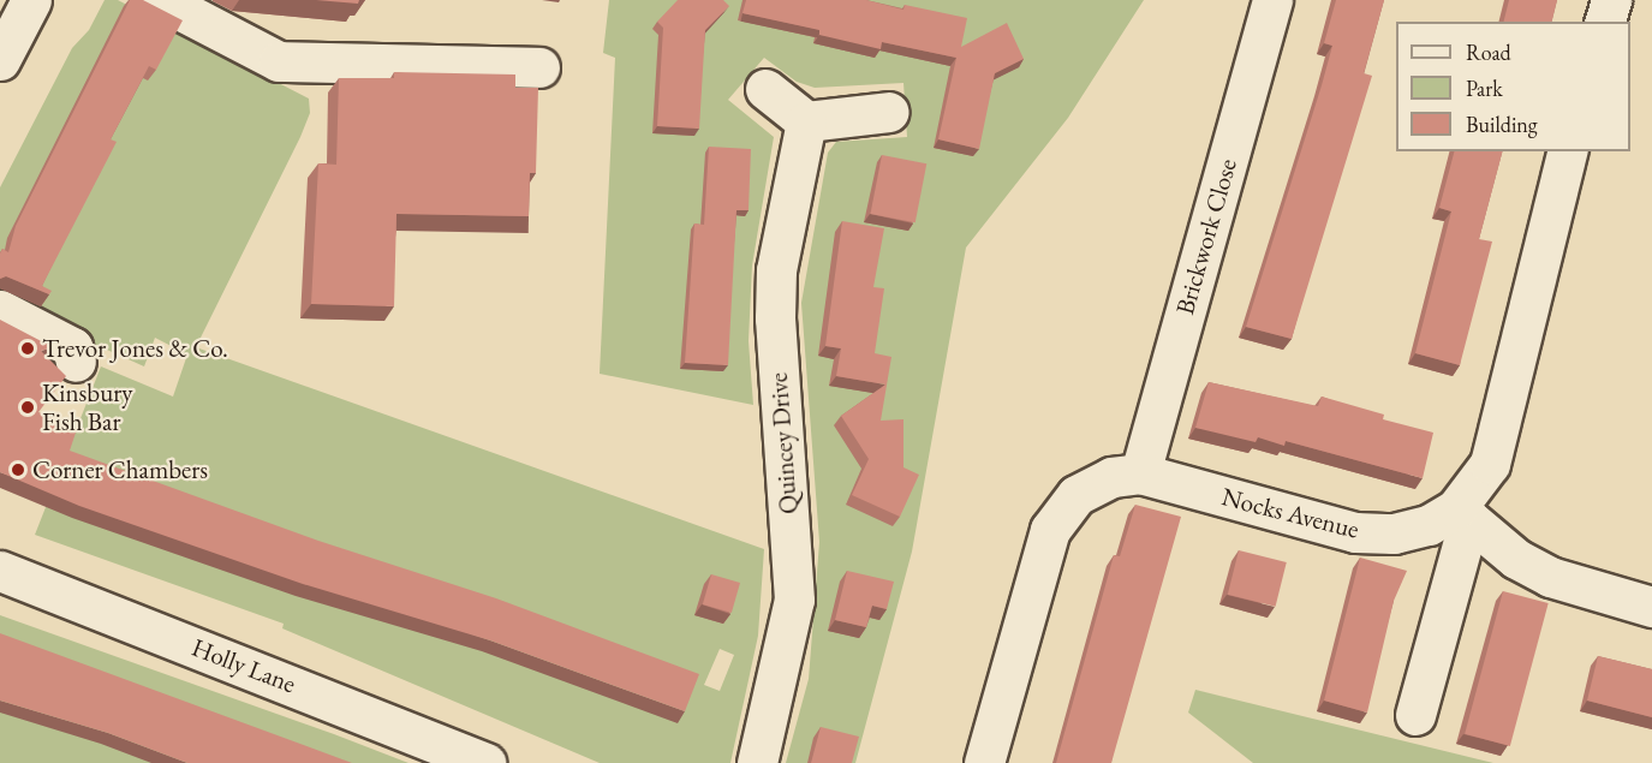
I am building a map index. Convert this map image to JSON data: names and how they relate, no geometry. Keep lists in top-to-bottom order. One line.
{"streets":{"street":["Brickwork Close","Quincey Drive","Nocks Avenue","Holly Lane"]},"crossings":[["Brickwork Close","Nocks Avenue"]],"places":["Trevor Jones & Co.","Kinsbury Fish Bar","Corner Chambers"],"legend":["Road","Park","Building"]}
